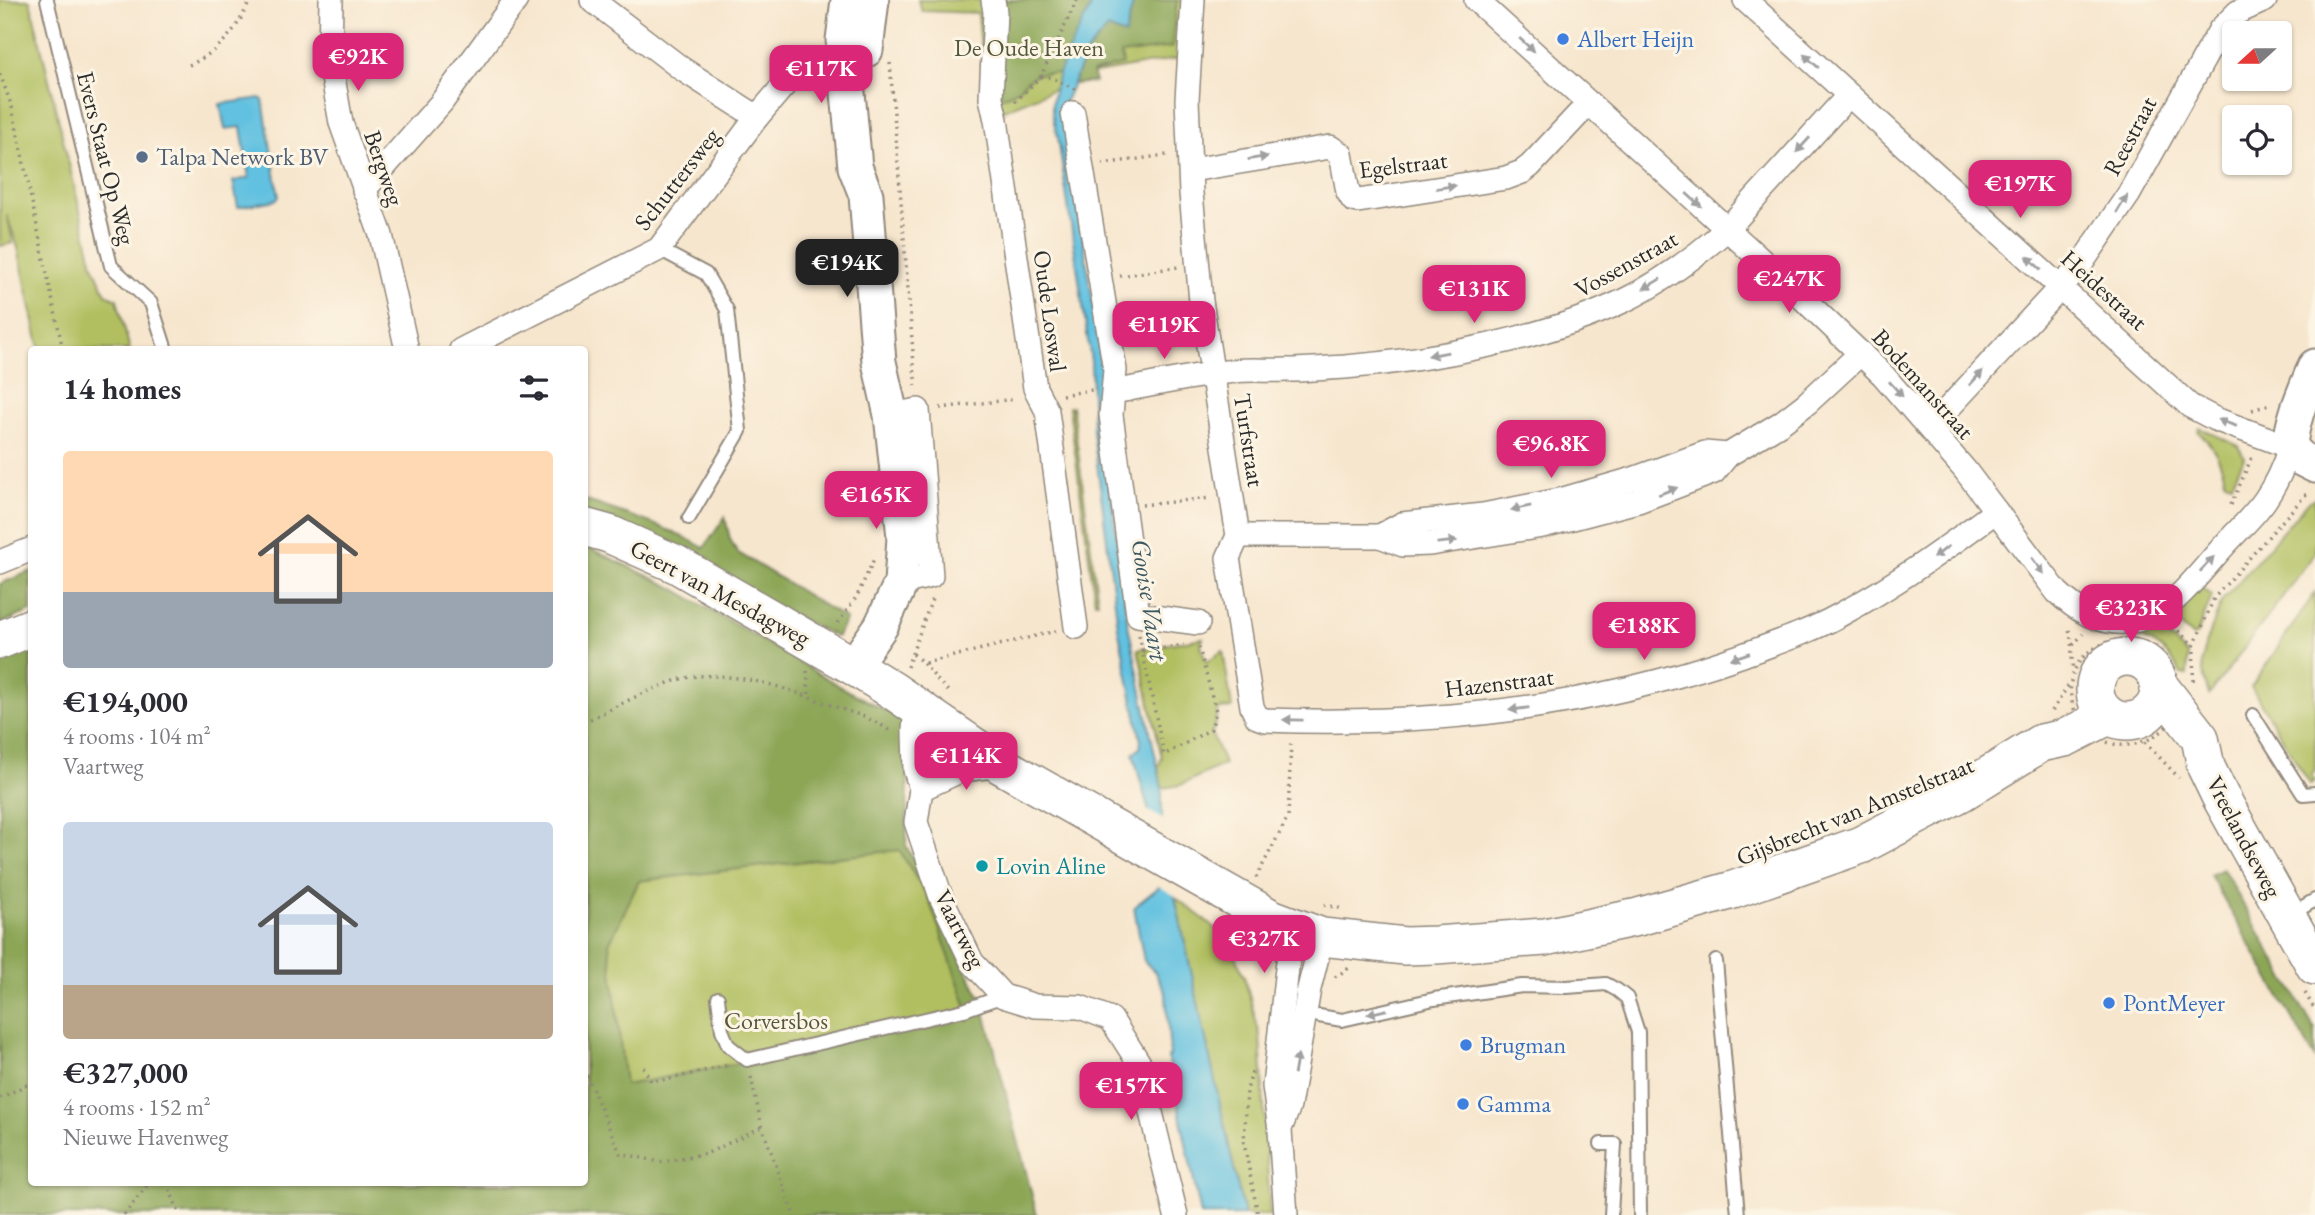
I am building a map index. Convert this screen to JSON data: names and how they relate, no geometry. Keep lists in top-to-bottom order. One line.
{"streets":{"main road":["Geert van Mesdagweg","Gijsbrecht van Amstelstraat","Vreelandseweg"],"street":["Reestraat","Egelstraat","Bergweg","Schuttersweg","Vossenstraat","Heidestraat","Oude Loswal","Bodemanstraat","Turfstraat","Hazenstraat","Vaartweg"],"lane":["Evers Staat Op Weg"]},"crossings":[["Reestraat","Heidestraat"],["Reestraat","Bodemanstraat"],["Egelstraat","Bodemanstraat"],["Egelstraat","Turfstraat"],["Vossenstraat","Heidestraat"],["Vossenstraat","Bodemanstraat"],["Vossenstraat","Turfstraat"],["Heidestraat","Bodemanstraat"],["Bodemanstraat","Hazenstraat"],["Turfstraat","Hazenstraat"]],"one_way":["Reestraat","Egelstraat","Heidestraat"],"water":["Gooise Vaart"],"parks":["De Oude Haven","Corversbos"],"places":["Albert Heijn","Talpa Network BV","Lovin Aline","PontMeyer","Brugman","Gamma"],"north":"left","page":{"price":["€92K","€117K","€197K","€194K","€247K","€131K","€119K","€96.8K","€165K","€323K","€188K","€114K","€327K","€157K"],"heading":"14 homes","list":[{"name":"€194,000","note":"4 rooms · 104 m² · Vaartweg"},{"name":"€327,000","note":"4 rooms · 152 m² · Nieuwe Havenweg"}]}}
